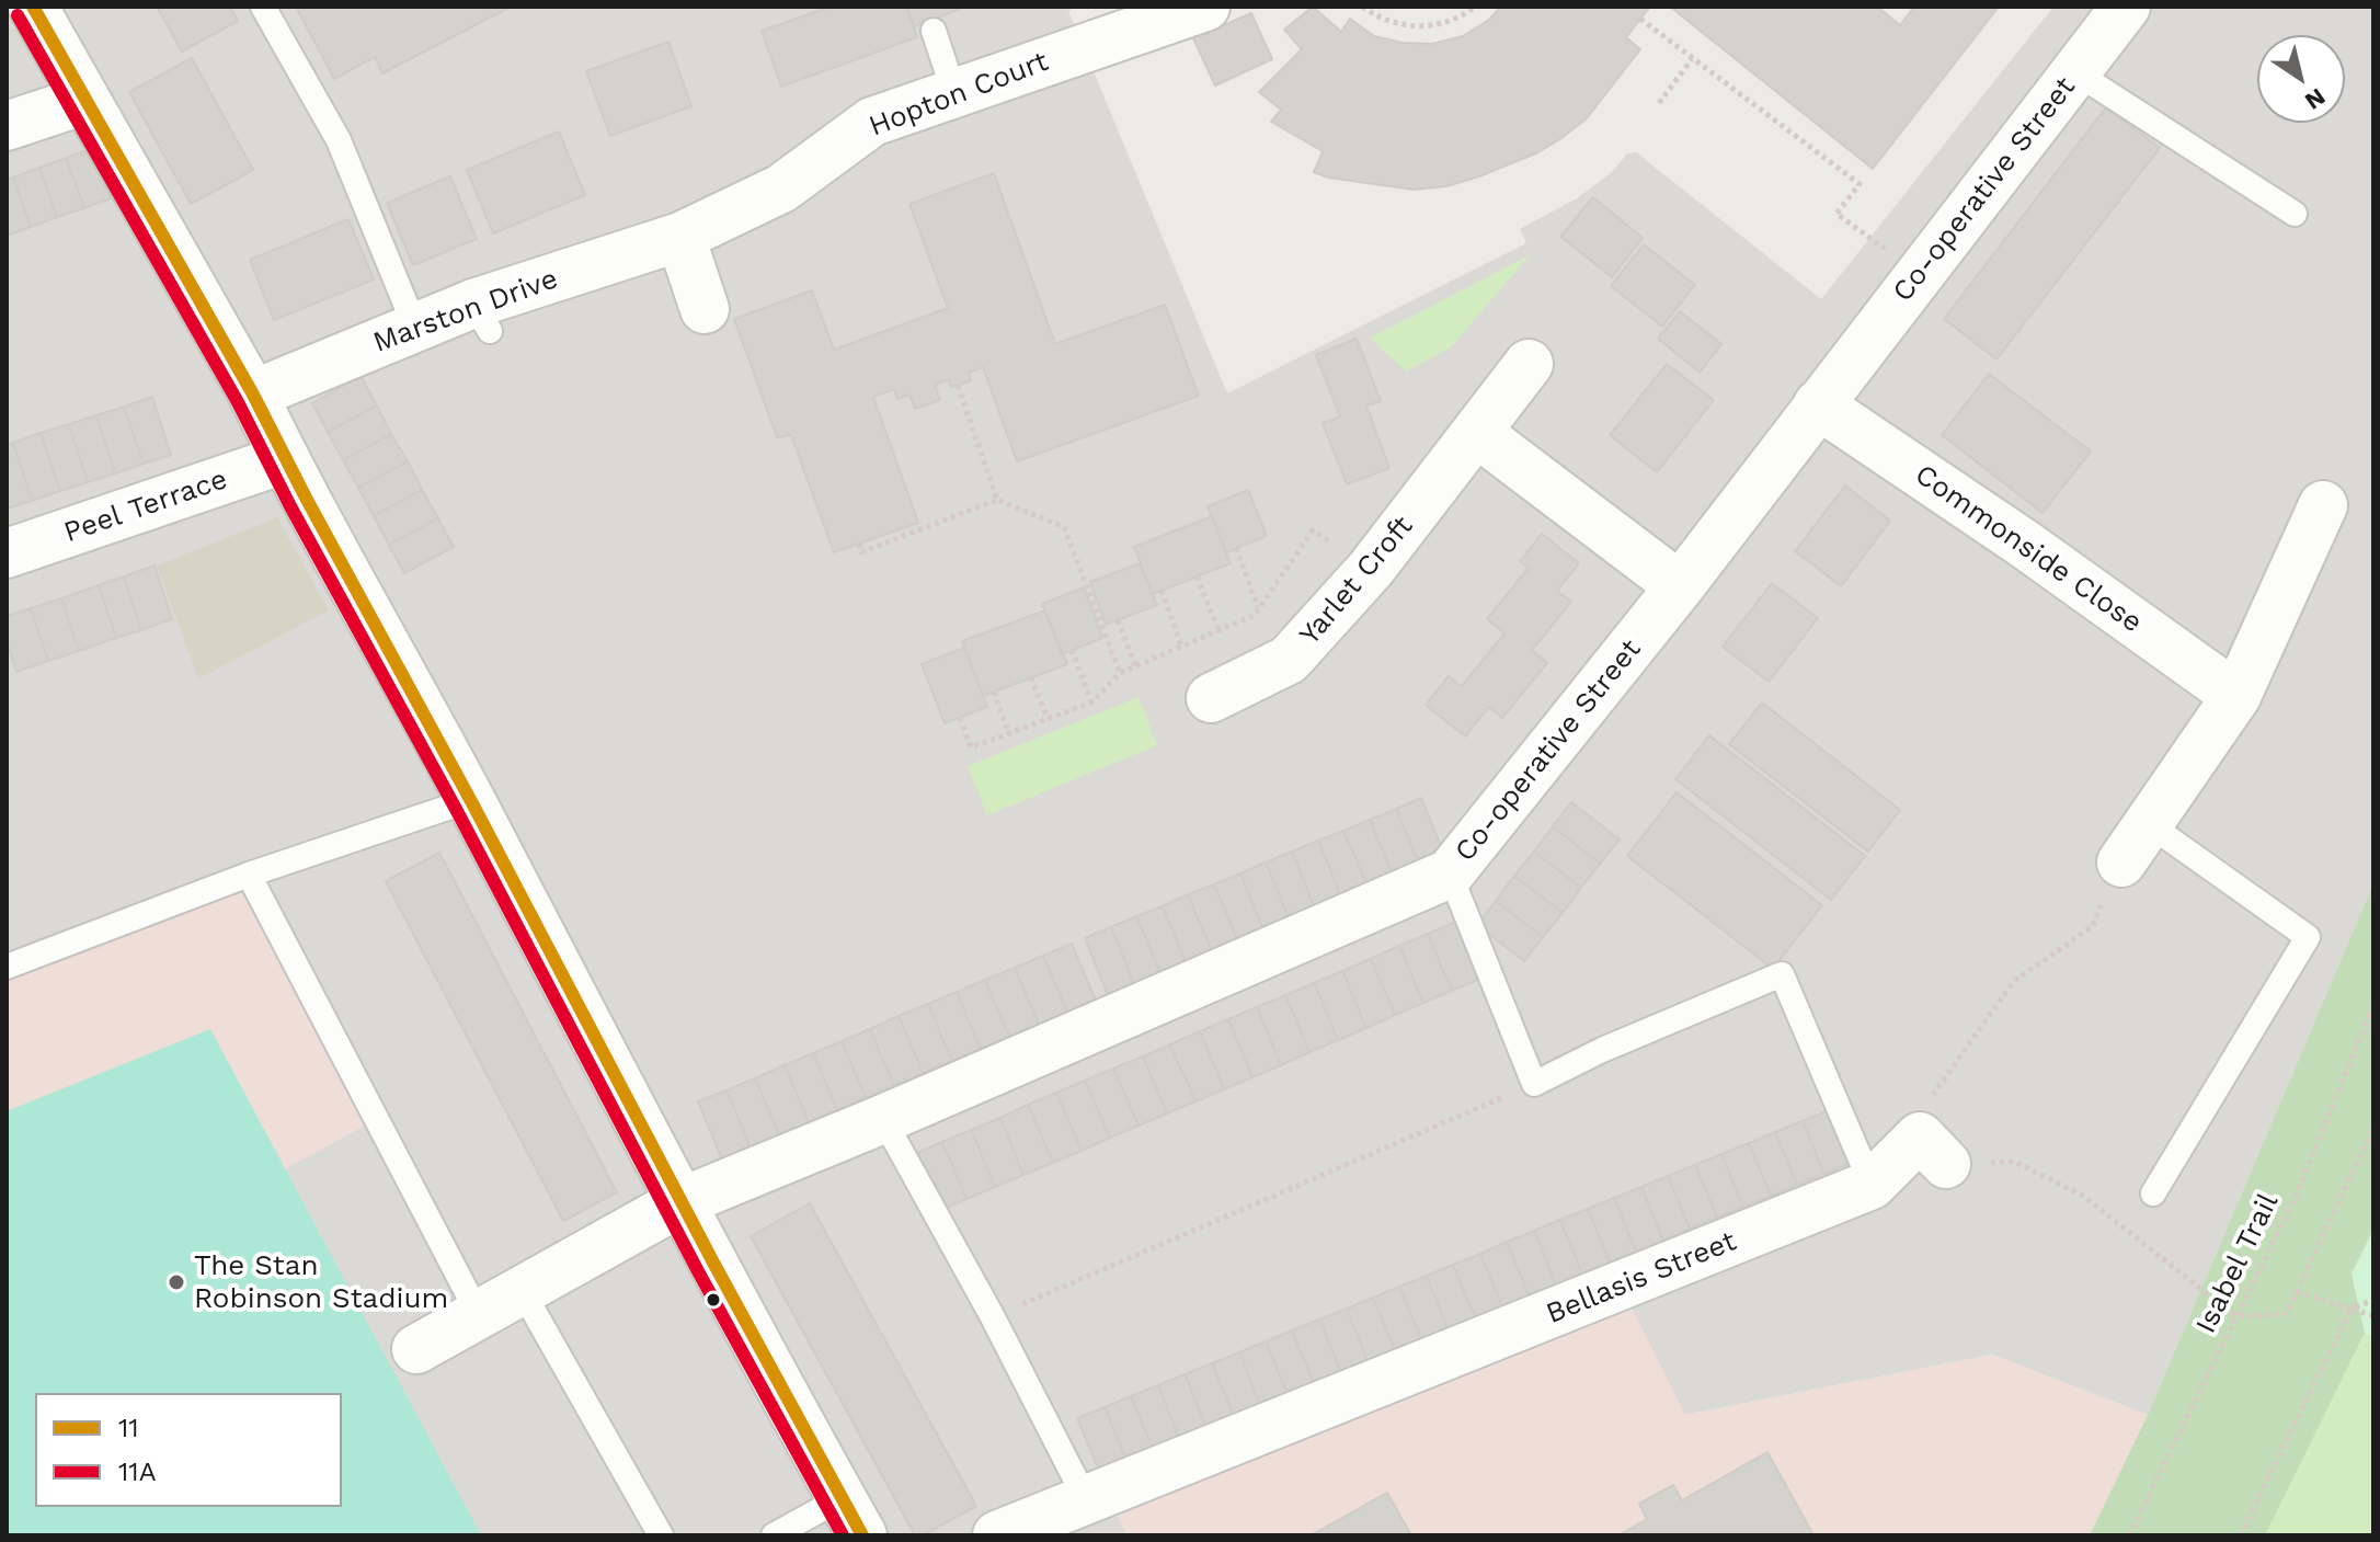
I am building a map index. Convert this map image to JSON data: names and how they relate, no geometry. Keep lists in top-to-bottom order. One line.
{"streets":{"street":["Hopton Court","Co-operative Street","Marston Drive","Peel Terrace","Commonside Close","Yarlet Croft","Bellasis Street"],"path":["Isabel Trail"]},"crossings":[["Hopton Court","Marston Drive"],["Co-operative Street","Commonside Close"]],"places":["The Stan Robinson Stadium"],"lines":["transit line 11","transit line 11A"],"legend":["11","11A"],"north":"bottom right"}
